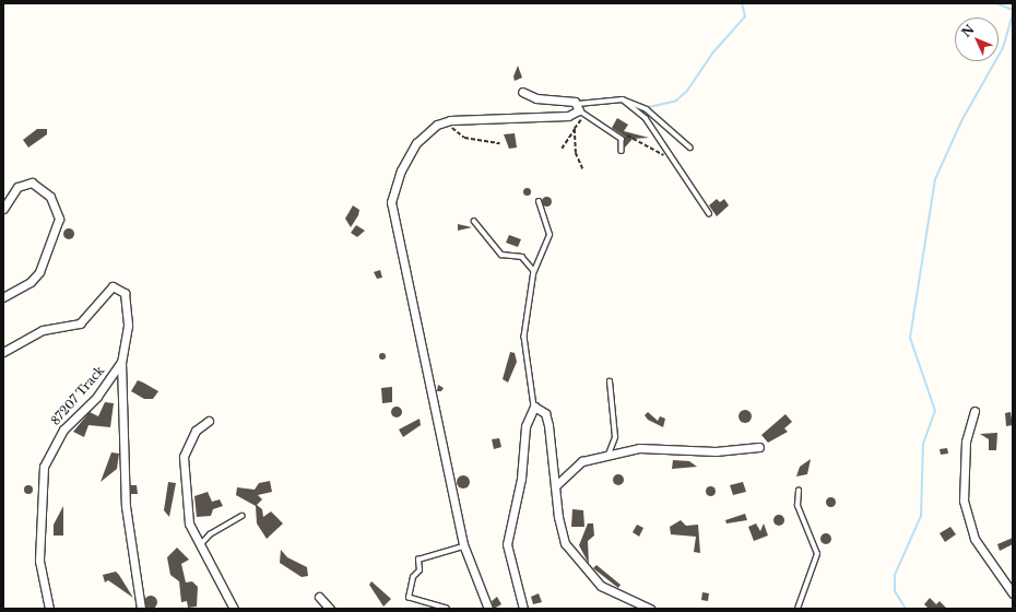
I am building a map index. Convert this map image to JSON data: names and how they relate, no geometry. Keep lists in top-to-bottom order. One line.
{"streets":{"street":["87207 Track"]},"north":"top left"}
